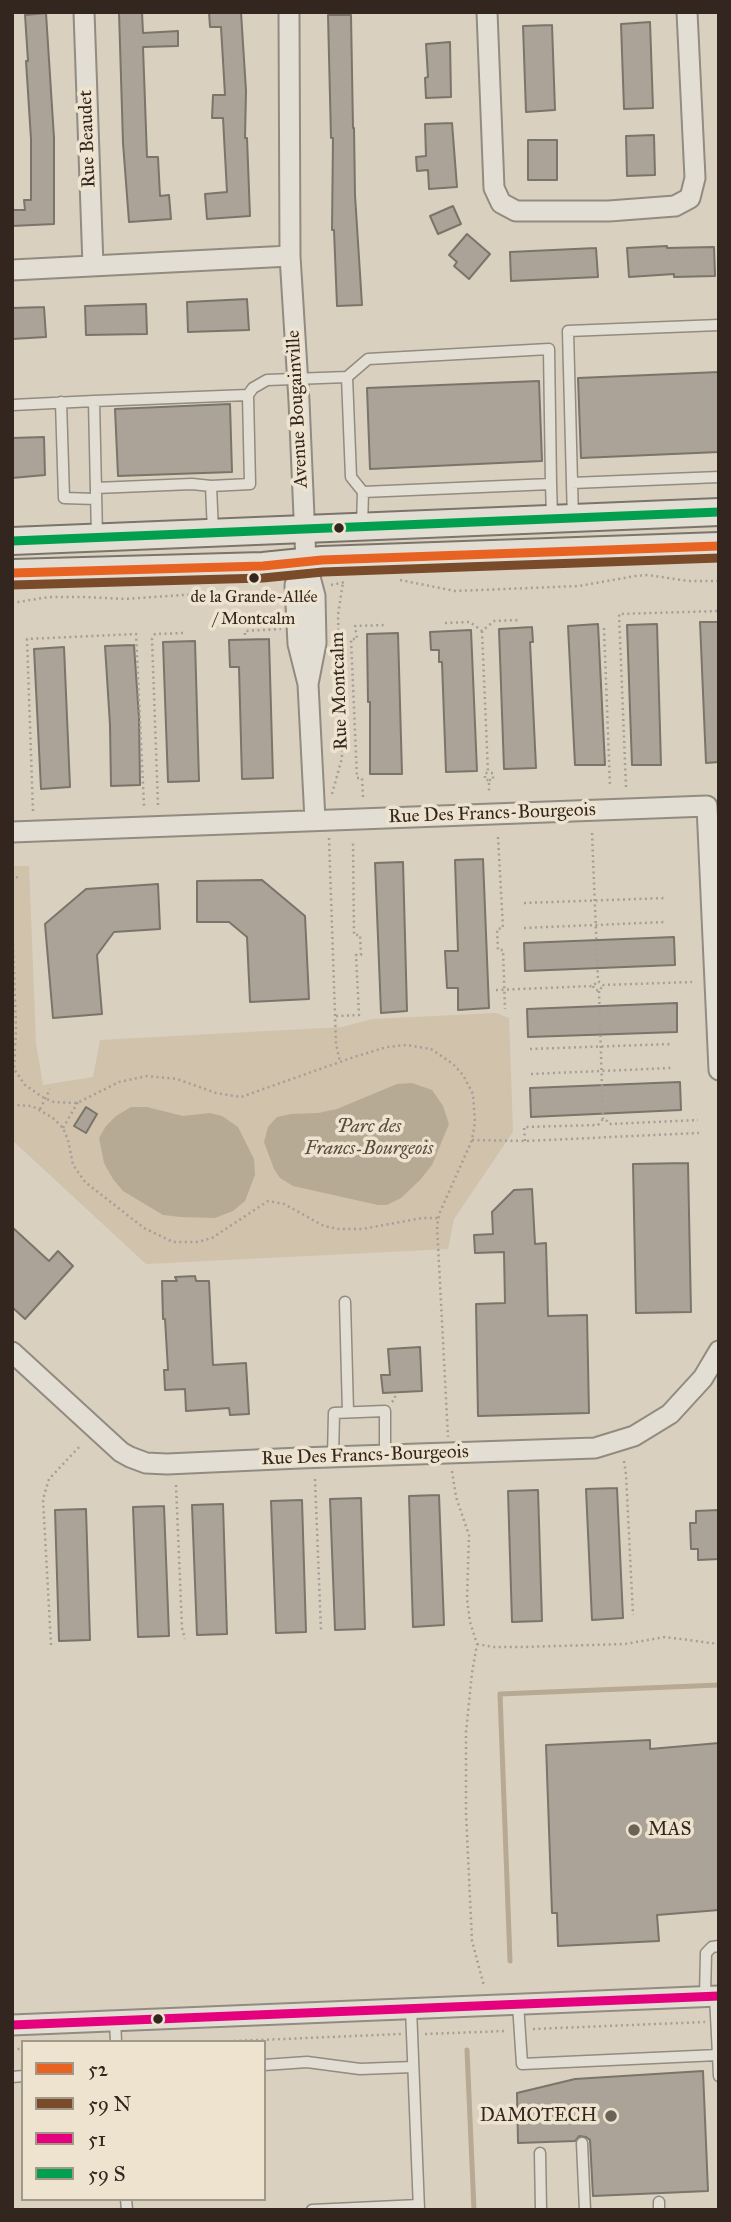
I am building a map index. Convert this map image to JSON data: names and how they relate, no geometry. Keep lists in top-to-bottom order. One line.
{"streets":{"street":["Rue Beaudet","Avenue Bougainville","Rue Montcalm","Rue Des Francs-Bourgeois"]},"crossings":[["Avenue Bougainville","Rue Montcalm"],["Rue Montcalm","Rue Des Francs-Bourgeois"]],"parks":["Parc des Francs-Bourgeois"],"places":["de la Grande-Allée / Montcalm","MAS","DAMOTECH"],"lines":["transit line 52","transit line 51"],"legend":["52","59 N","51","59 S"]}
